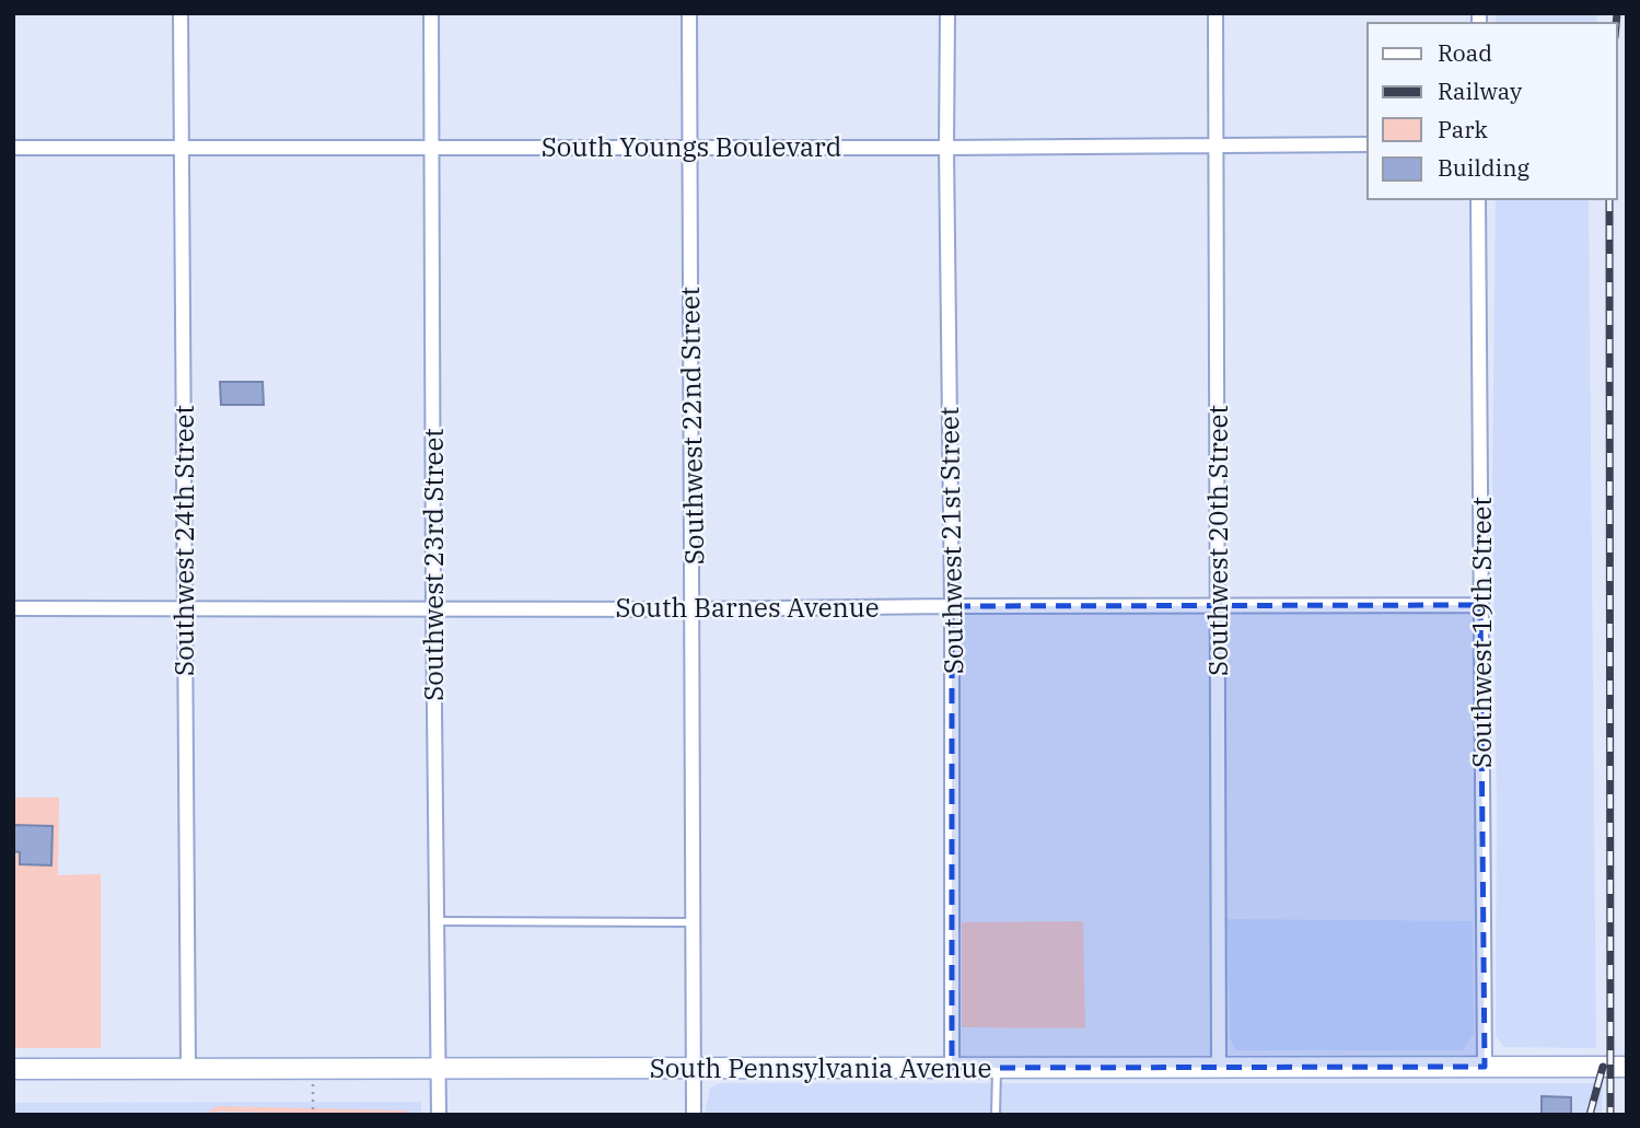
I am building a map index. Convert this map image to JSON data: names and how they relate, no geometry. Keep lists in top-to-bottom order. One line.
{"streets":{"main road":["South Pennsylvania Avenue"],"street":["South Youngs Boulevard","Southwest 22nd Street","Southwest 24th Street","Southwest 21st Street","Southwest 20th Street","Southwest 23rd Street","South Barnes Avenue","Southwest 19th Street"]},"crossings":[["South Youngs Boulevard","Southwest 22nd Street"],["South Youngs Boulevard","Southwest 24th Street"],["South Youngs Boulevard","Southwest 21st Street"],["South Youngs Boulevard","Southwest 20th Street"],["South Youngs Boulevard","Southwest 23rd Street"],["Southwest 22nd Street","South Barnes Avenue"],["Southwest 22nd Street","South Pennsylvania Avenue"],["Southwest 24th Street","South Barnes Avenue"],["Southwest 24th Street","South Pennsylvania Avenue"],["Southwest 21st Street","South Barnes Avenue"],["Southwest 21st Street","South Pennsylvania Avenue"],["Southwest 20th Street","South Barnes Avenue"],["Southwest 20th Street","South Pennsylvania Avenue"],["Southwest 23rd Street","South Barnes Avenue"],["Southwest 23rd Street","South Pennsylvania Avenue"],["South Barnes Avenue","Southwest 19th Street"],["Southwest 19th Street","South Pennsylvania Avenue"]],"legend":["Road","Railway","Park","Building"]}
